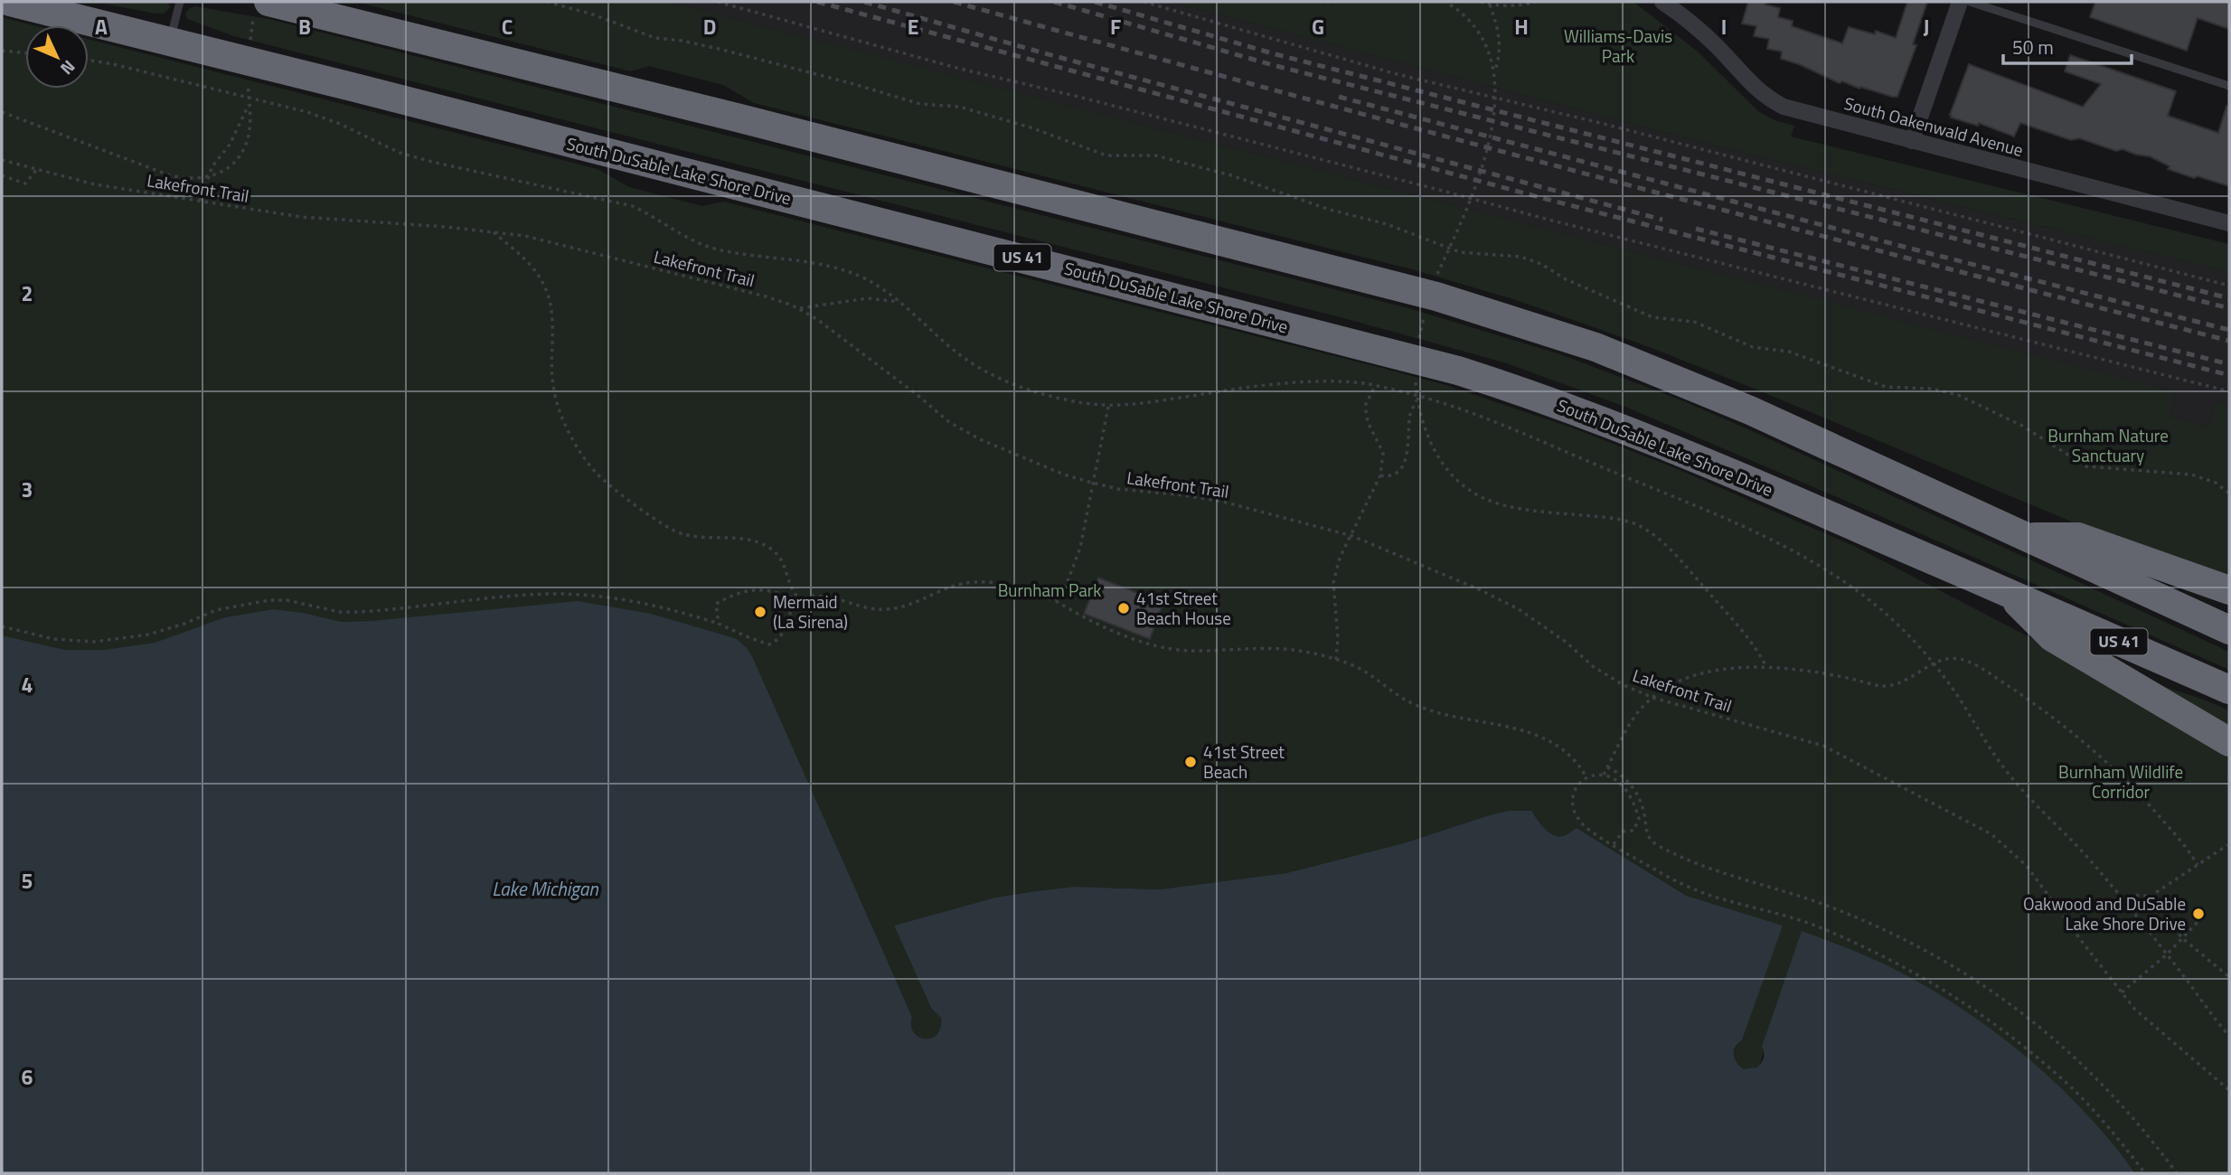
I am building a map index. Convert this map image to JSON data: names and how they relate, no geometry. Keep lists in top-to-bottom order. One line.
{"streets":{"highway":["South DuSable Lake Shore Drive","US 41"],"street":["South Oakenwald Avenue"],"path":["Lakefront Trail"]},"water":["Lake Michigan"],"parks":["Williams-Davis Park","Burnham Nature Sanctuary","Burnham Park","Burnham Wildlife Corridor"],"places":["41st Street Beach House","Mermaid (La Sirena)","41st Street Beach","Oakwood and DuSable Lake Shore Drive"],"scale_bar":"50 m","north":"bottom right","grid":{"columns":["A","B","C","D","E","F","G","H","I","J"],"rows":["2","3","4","5","6"]}}
